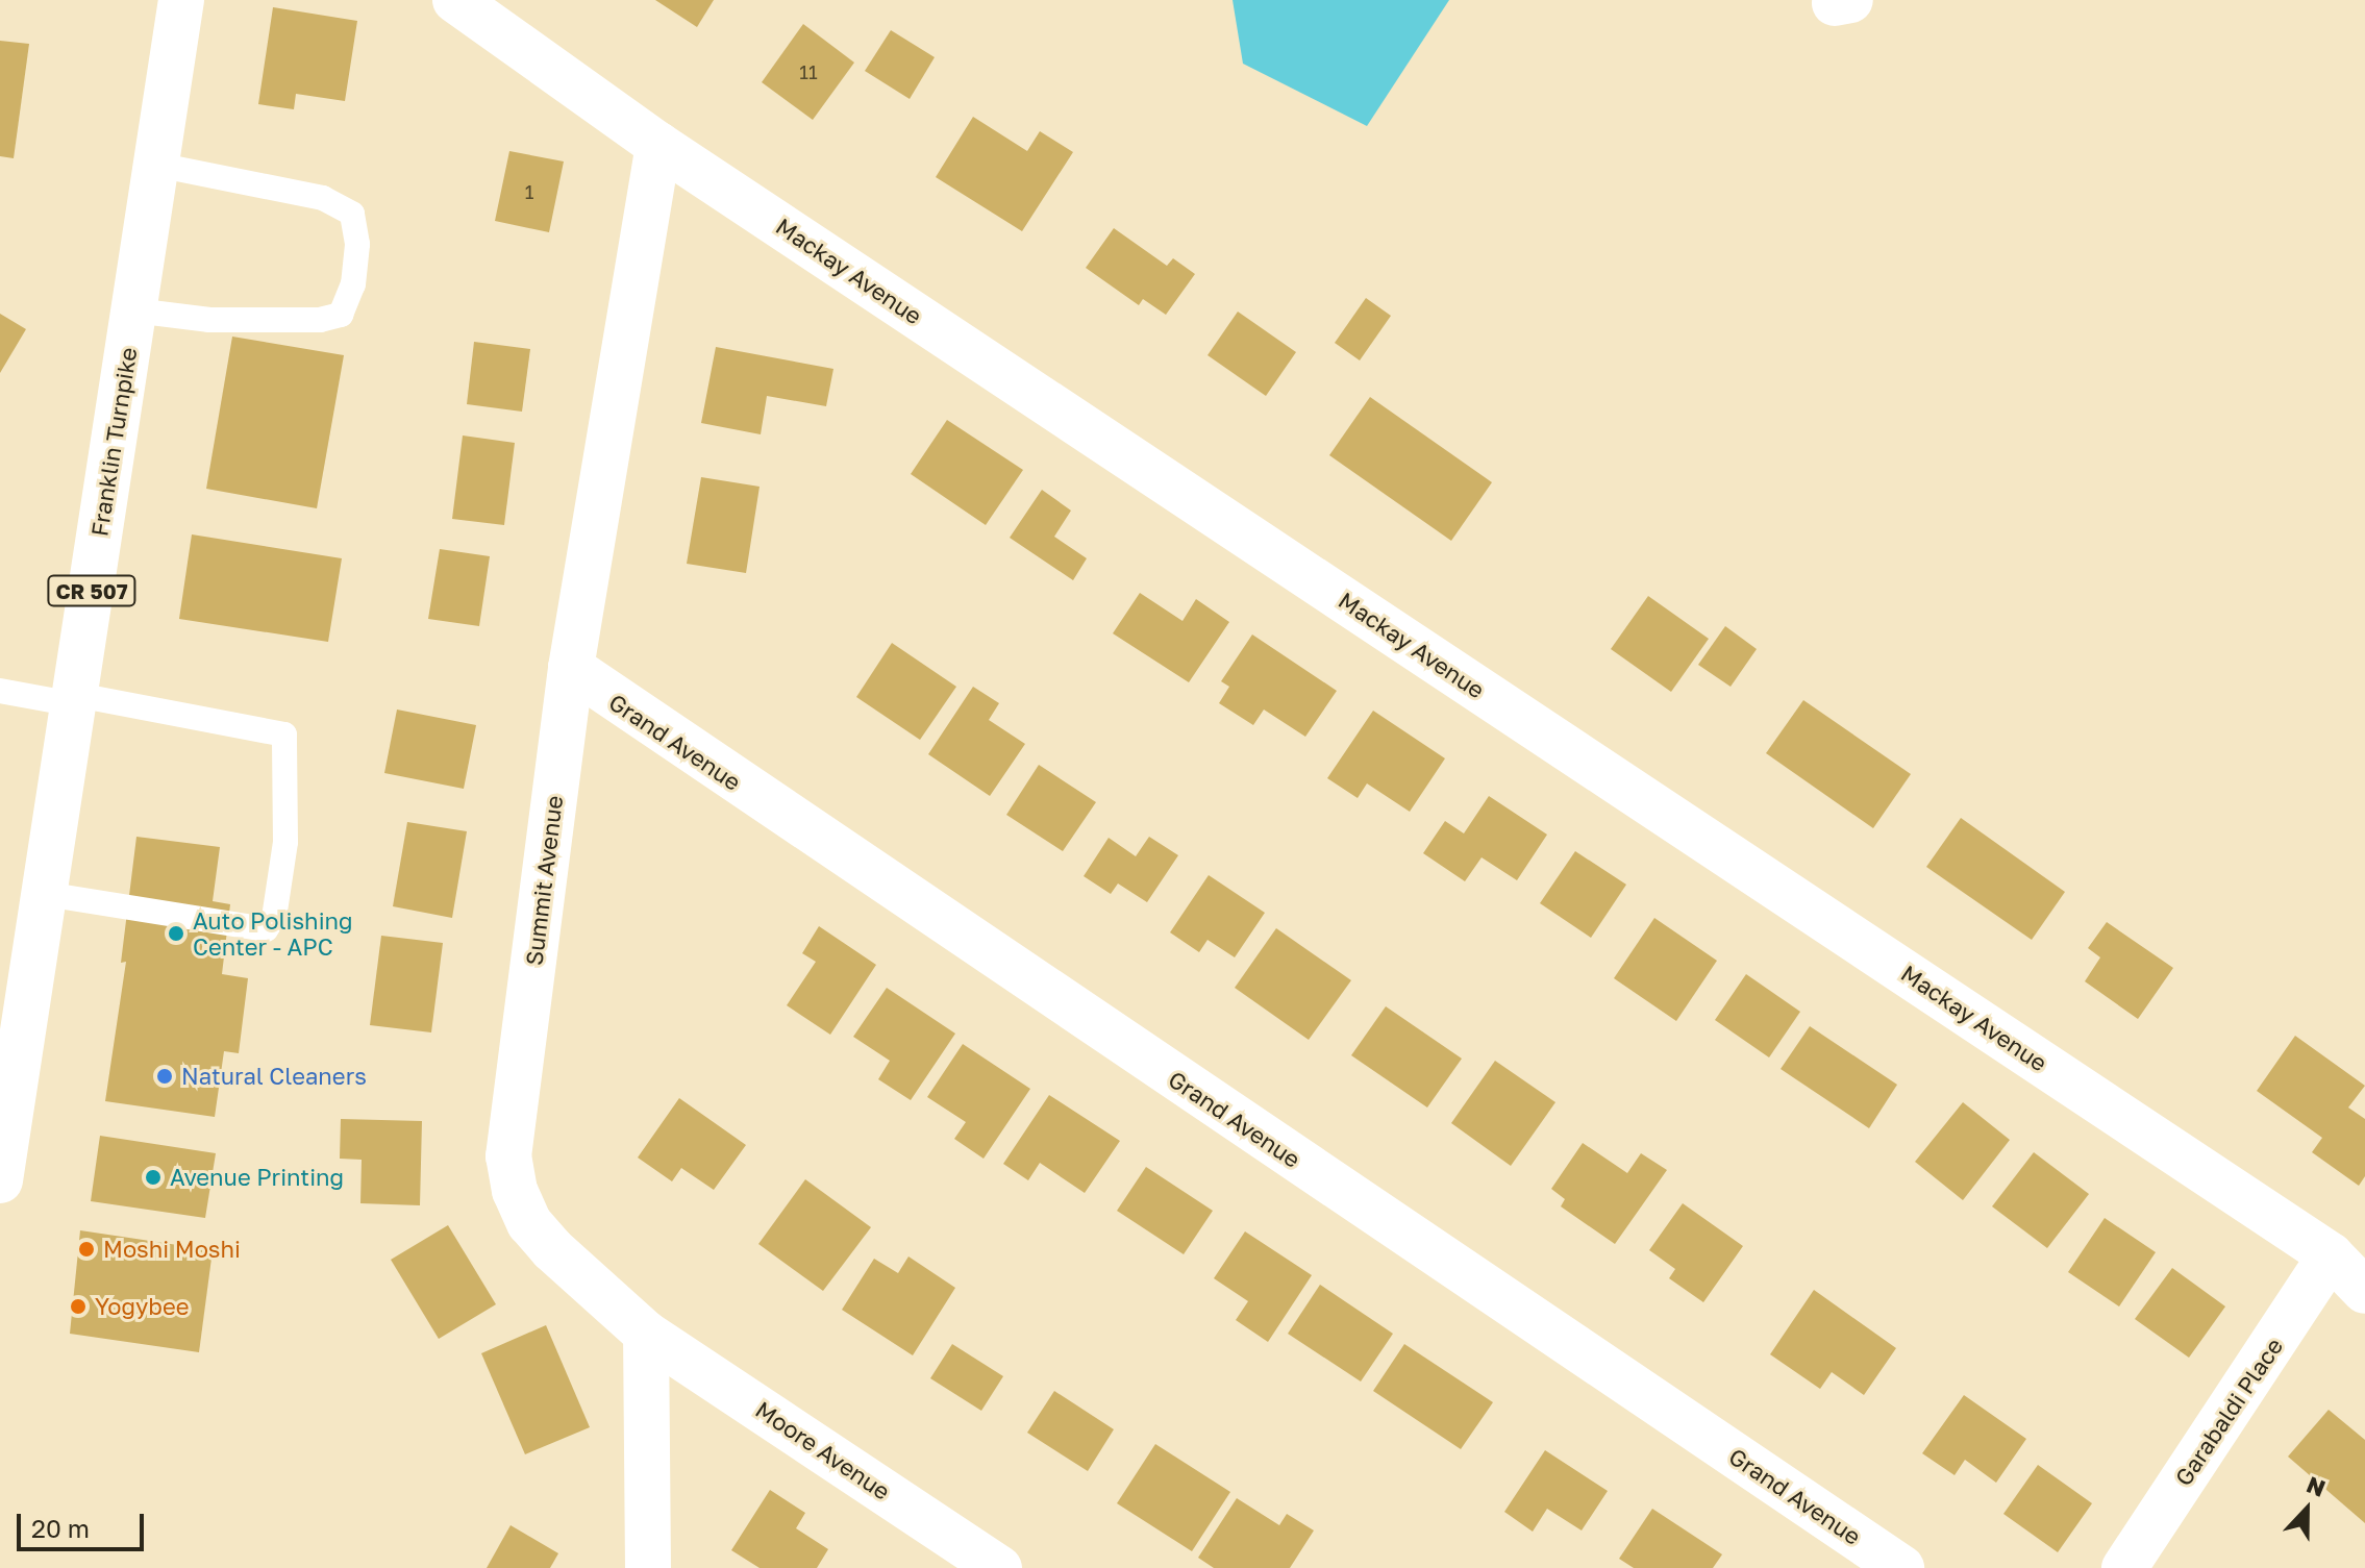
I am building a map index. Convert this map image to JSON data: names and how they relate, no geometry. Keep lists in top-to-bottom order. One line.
{"streets":{"street":["Mackay Avenue","Franklin Turnpike","CR 507","Grand Avenue","Summit Avenue","Garabaldi Place","Moore Avenue"]},"crossings":[["Mackay Avenue","Summit Avenue"],["Mackay Avenue","Garabaldi Place"],["Grand Avenue","Summit Avenue"],["Summit Avenue","Moore Avenue"]],"places":["Auto Polishing Center - APC","Natural Cleaners","Avenue Printing","Moshi Moshi","Yogybee"],"house_numbers":["11","1"],"scale_bar":"20 m","north":"top"}
